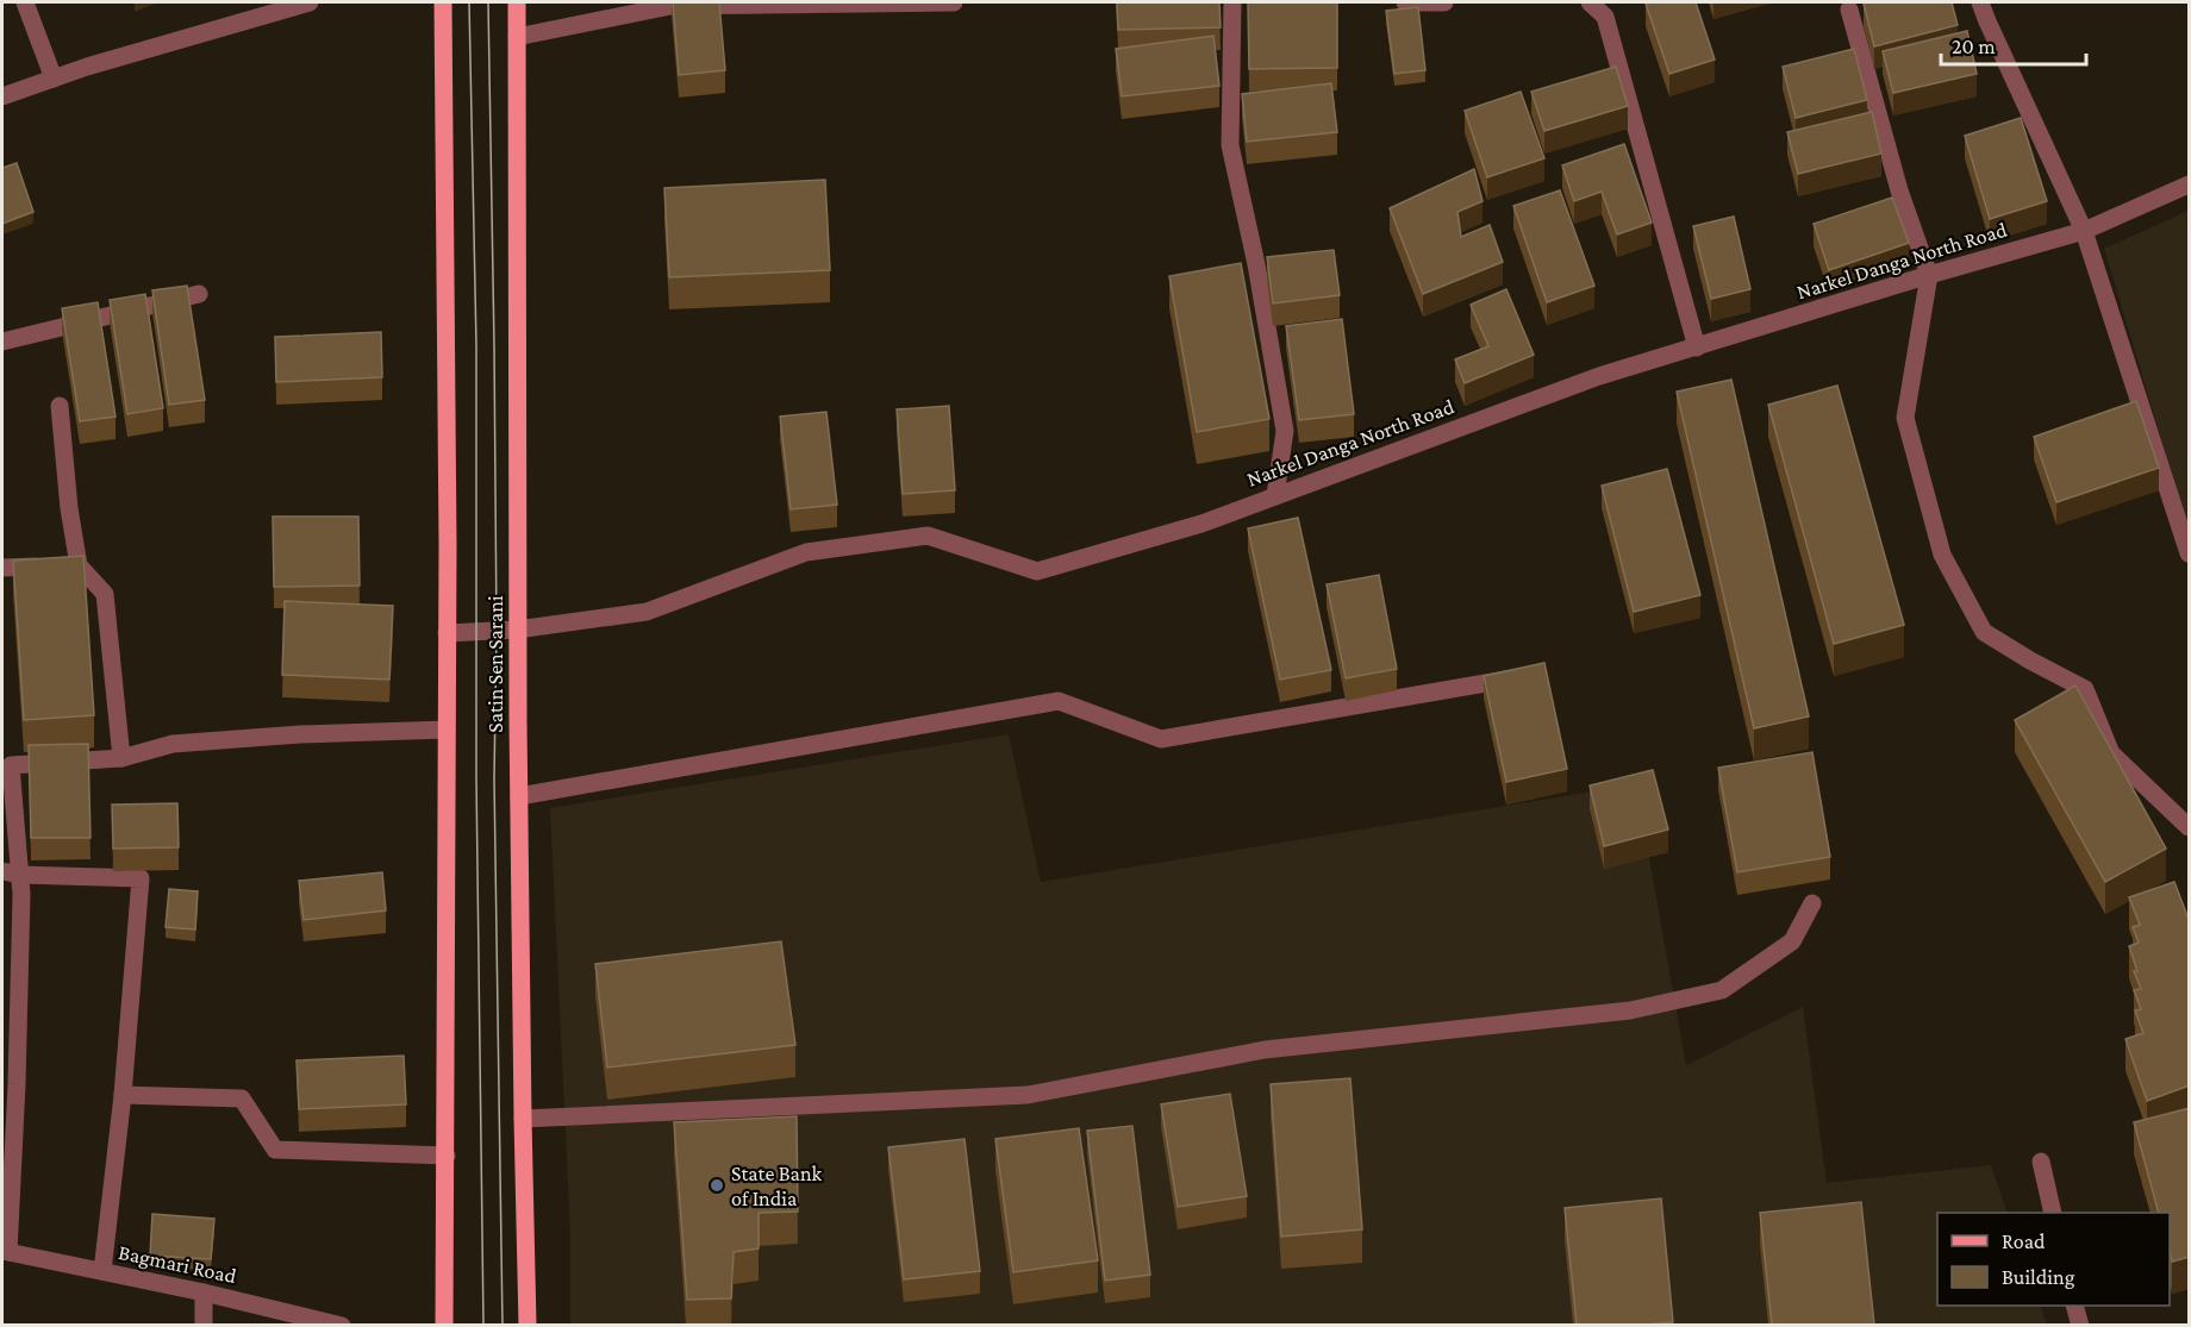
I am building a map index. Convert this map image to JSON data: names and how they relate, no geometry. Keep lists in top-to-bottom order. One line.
{"streets":{"main road":["Satin Sen Sarani"],"street":["Narkel Danga North Road","Bagmari Road"]},"crossings":[["Narkel Danga North Road","Satin Sen Sarani"]],"places":["State Bank of India"],"legend":["Road","Building"],"scale_bar":"20 m"}
